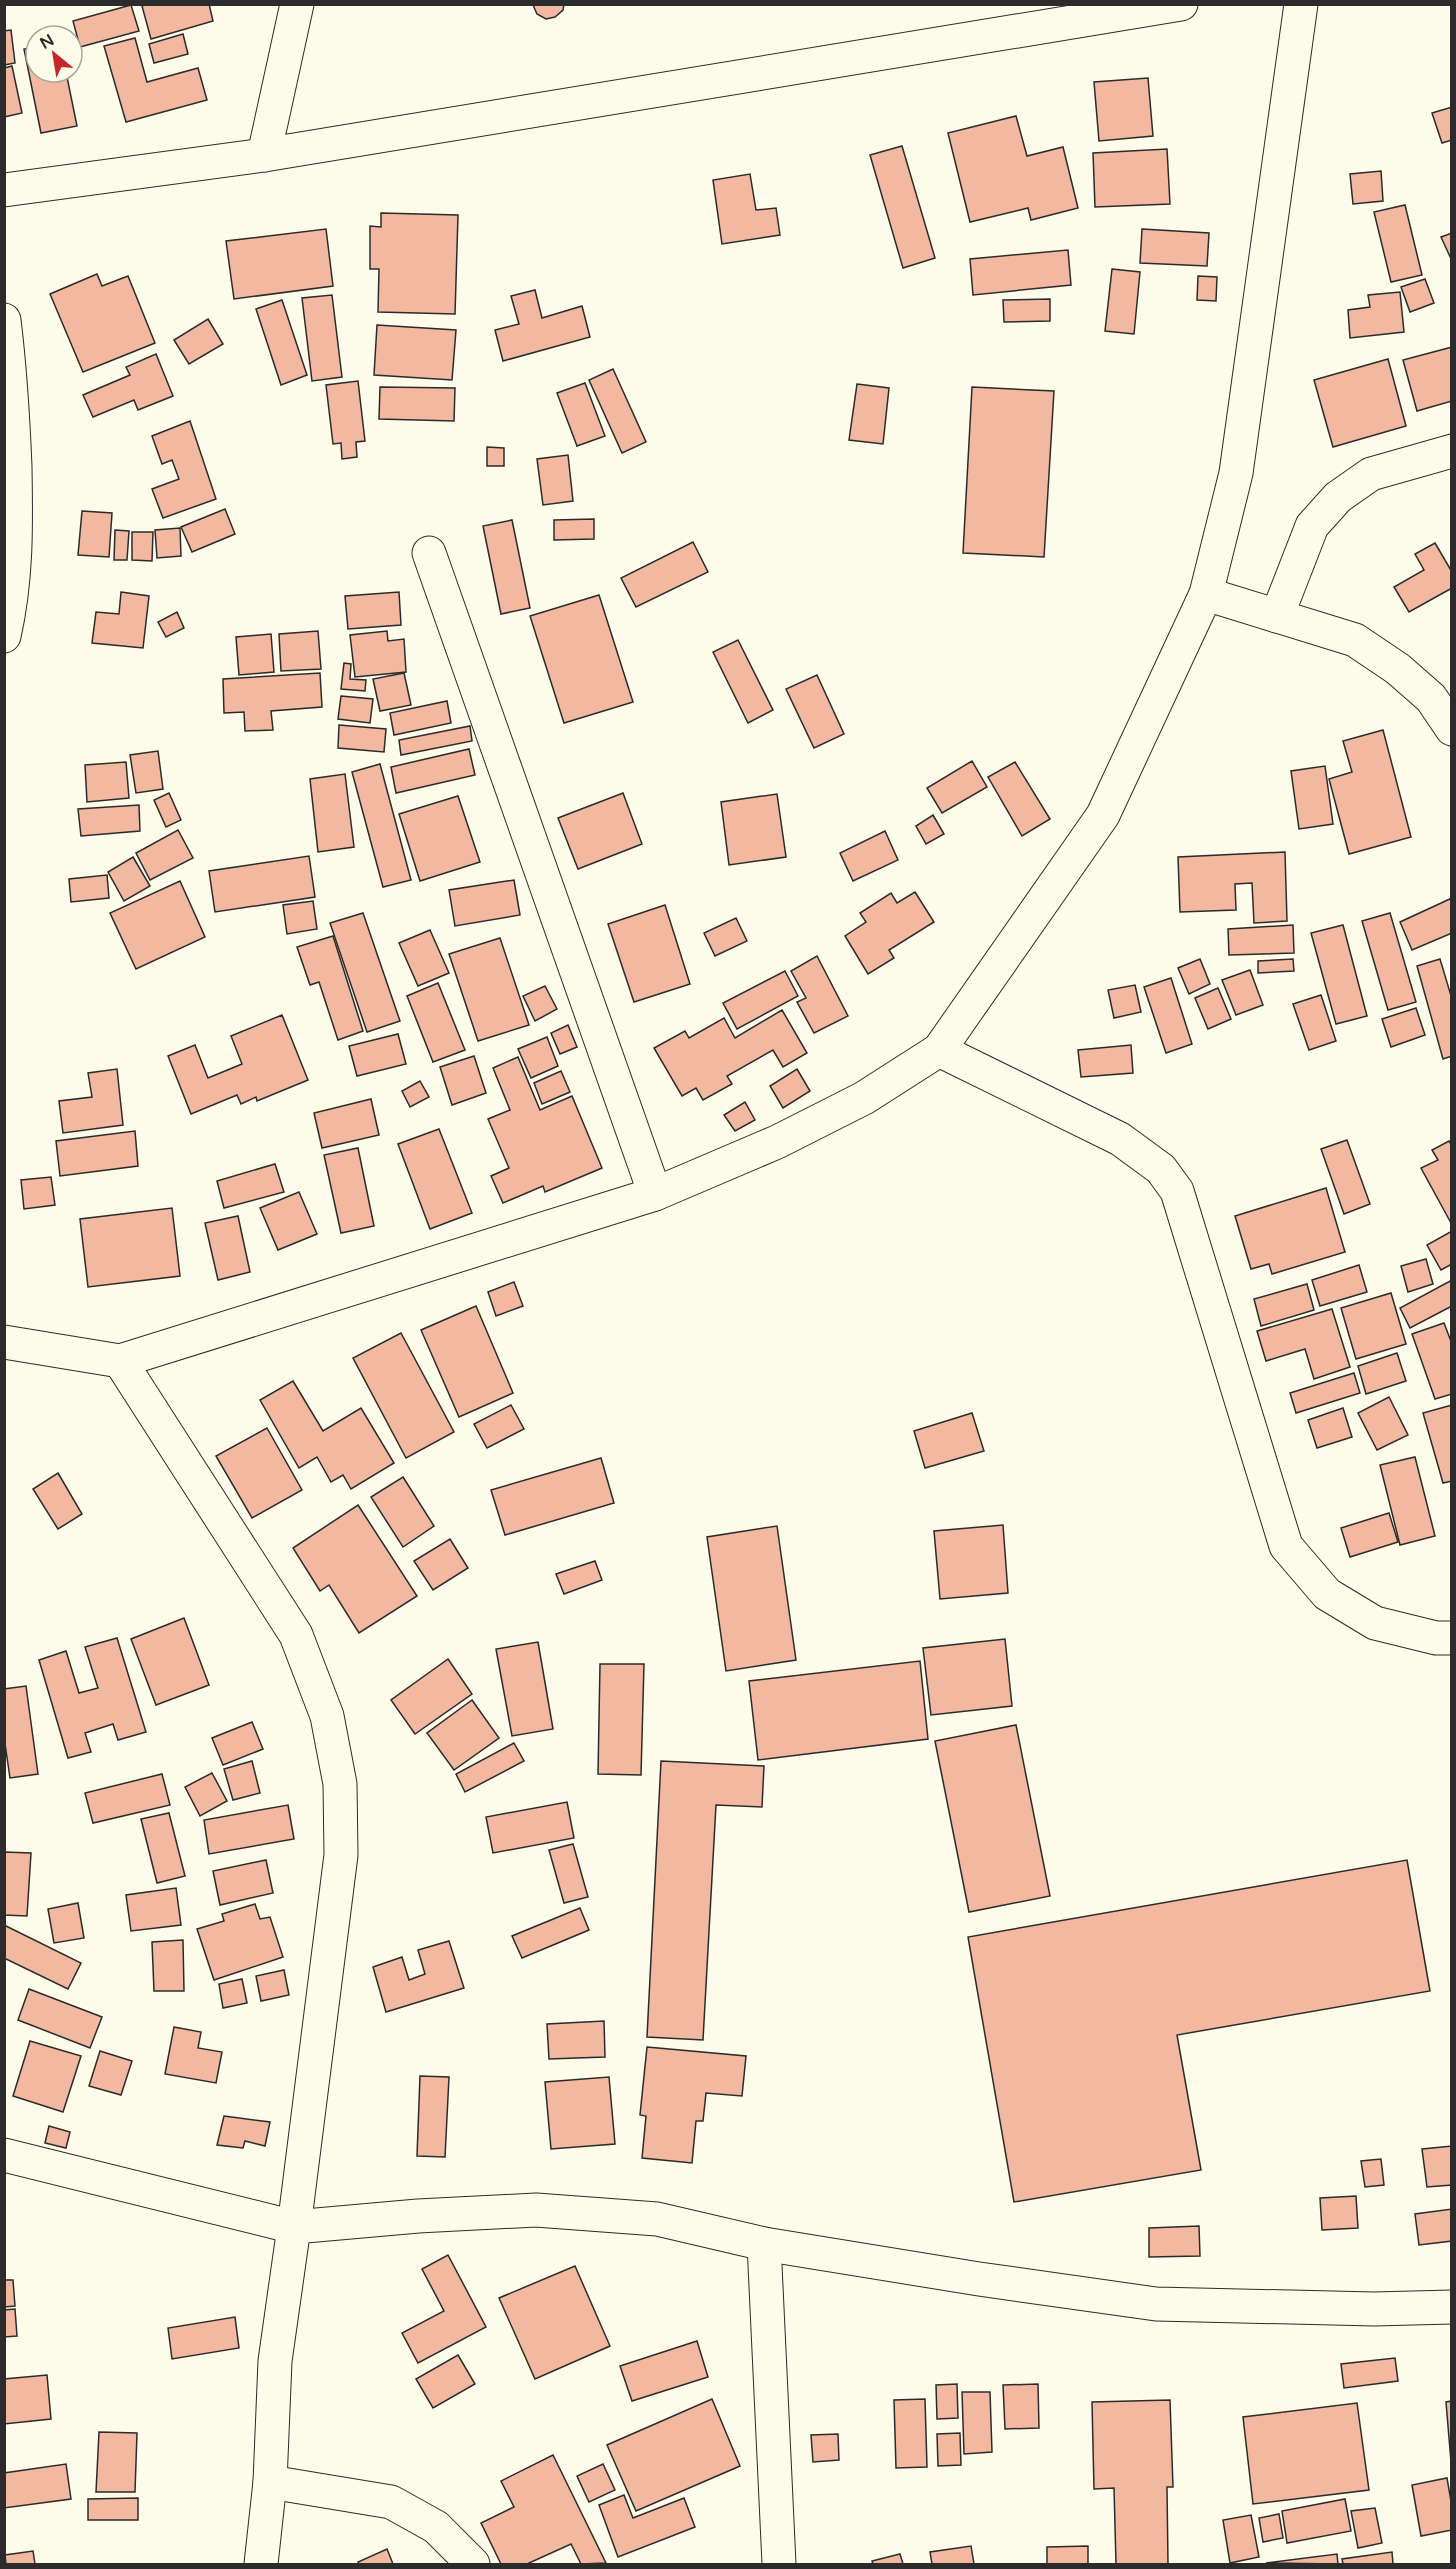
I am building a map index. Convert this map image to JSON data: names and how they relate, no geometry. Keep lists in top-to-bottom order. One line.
{"north":"top left"}
